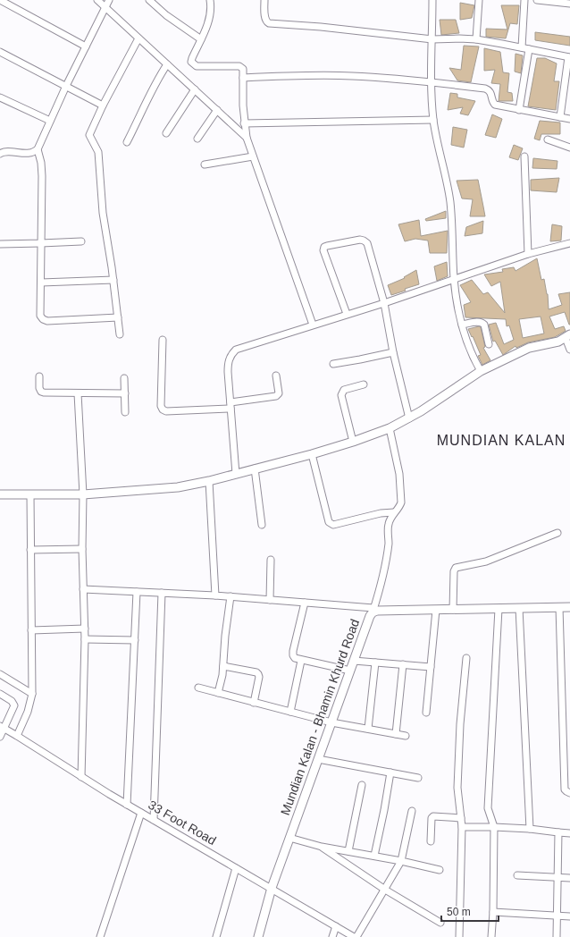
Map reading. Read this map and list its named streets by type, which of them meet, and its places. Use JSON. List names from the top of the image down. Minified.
{"streets":{"street":["Mundian Kalan - Bhamin Khurd Road","33 Foot Road"]},"crossings":[["Mundian Kalan - Bhamin Khurd Road","33 Foot Road"]],"districts":["MUNDIAN KALAN"],"scale_bar":"50 m"}
